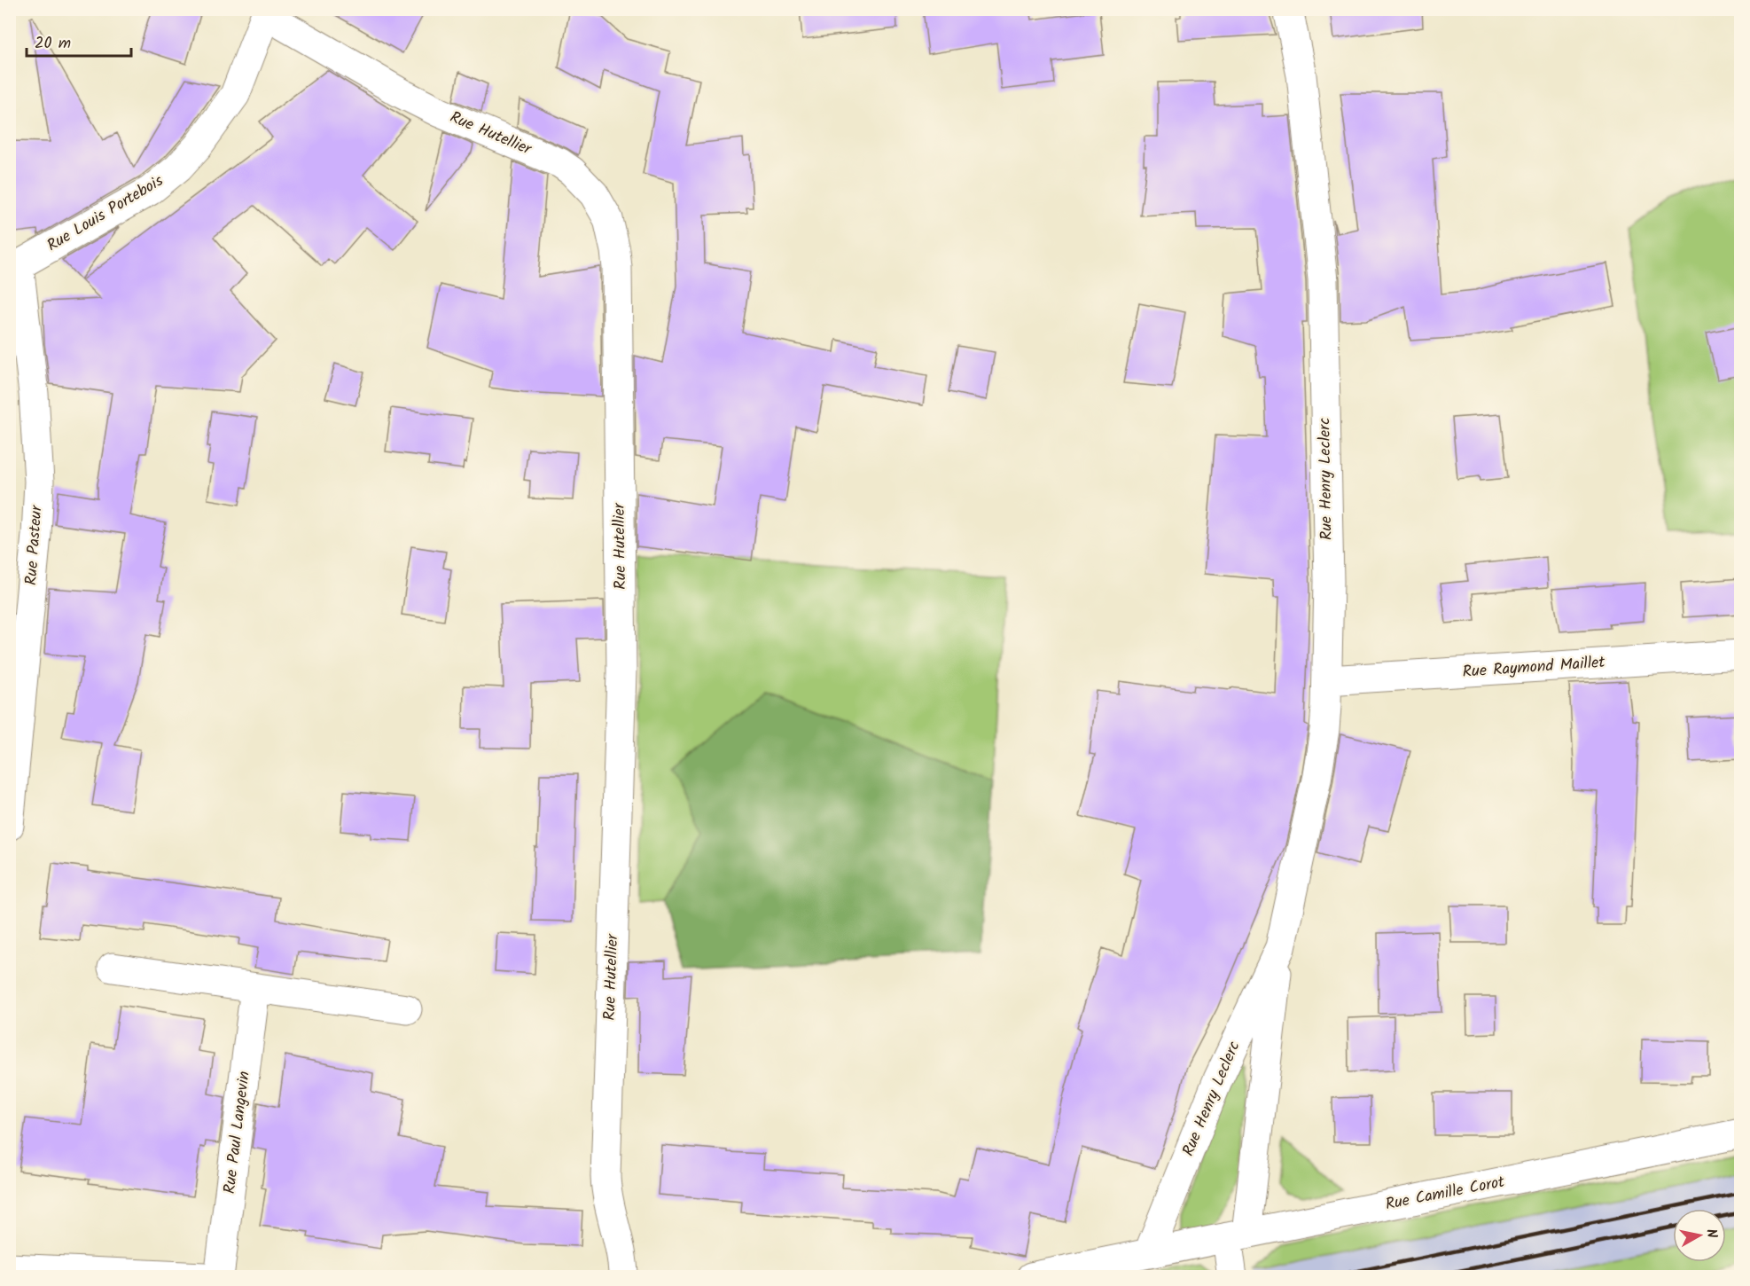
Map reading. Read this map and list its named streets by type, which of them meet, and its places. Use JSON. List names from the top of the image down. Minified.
{"streets":{"street":["Rue Hutellier","Rue Louis Portebois","Rue Henry Leclerc","Rue Pasteur","Rue Raymond Maillet","Rue Paul Langevin","Rue Camille Corot"]},"crossings":[["Rue Hutellier","Rue Louis Portebois"],["Rue Louis Portebois","Rue Pasteur"],["Rue Henry Leclerc","Rue Raymond Maillet"],["Rue Henry Leclerc","Rue Camille Corot"]],"scale_bar":"20 m","north":"right"}
